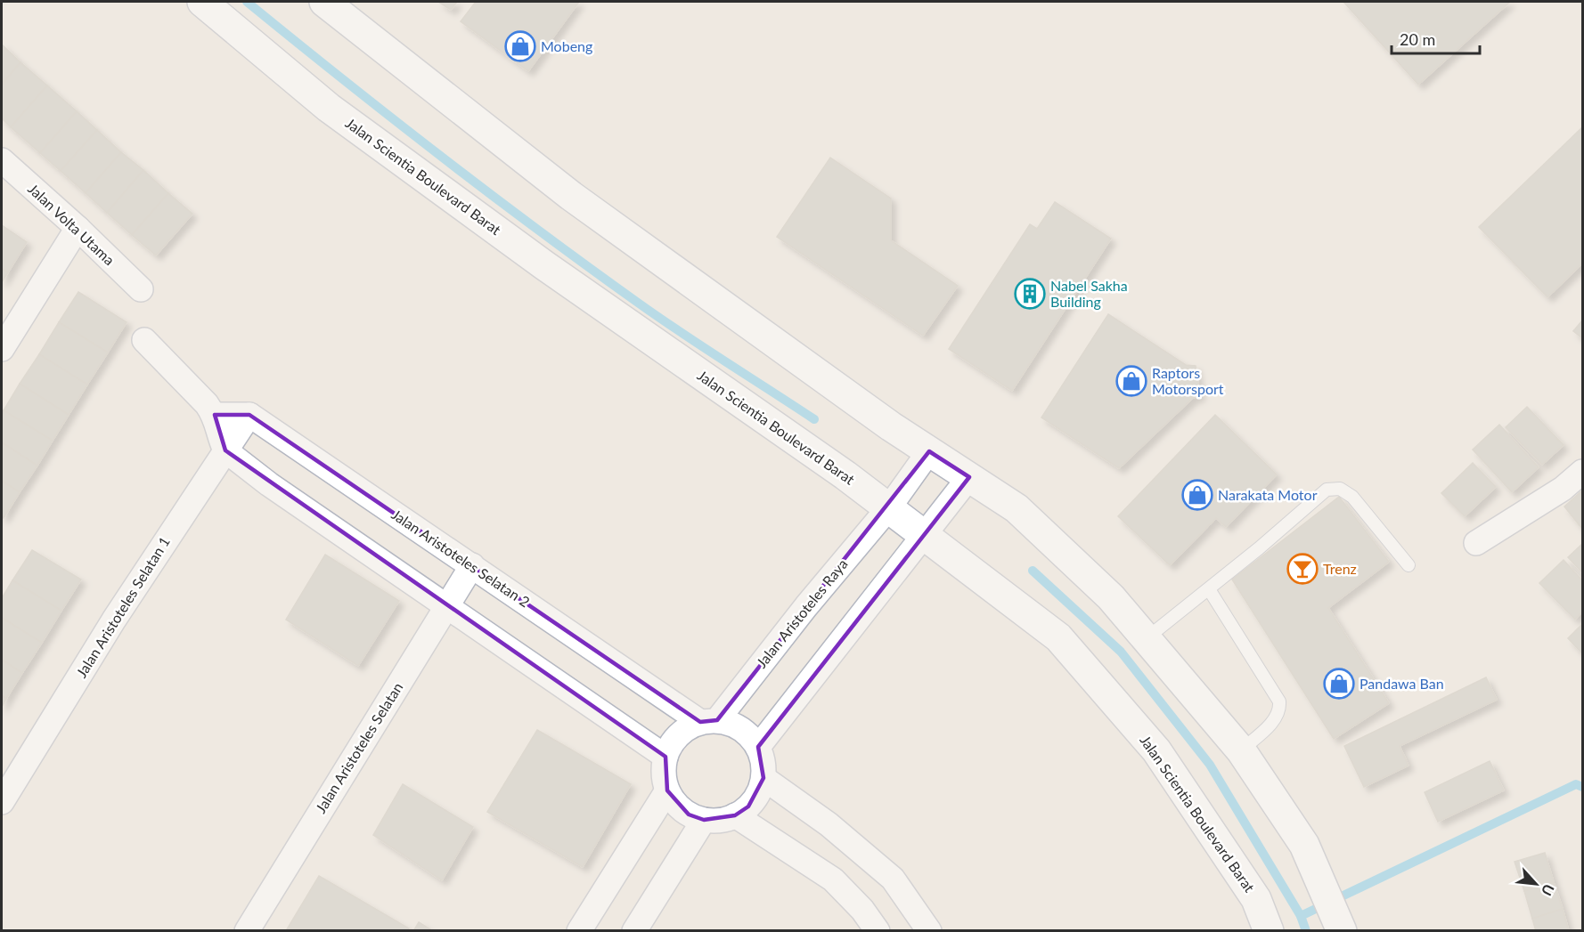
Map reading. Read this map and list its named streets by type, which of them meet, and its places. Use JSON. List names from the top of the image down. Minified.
{"streets":{"street":["Jalan Scientia Boulevard Barat","Jalan Volta Utama","Jalan Aristoteles Selatan 2","Jalan Aristoteles Selatan 1","Jalan Aristoteles Raya","Jalan Aristoteles Selatan"]},"crossings":[["Jalan Scientia Boulevard Barat","Jalan Aristoteles Raya"],["Jalan Aristoteles Selatan 2","Jalan Aristoteles Selatan 1"],["Jalan Aristoteles Selatan 2","Jalan Aristoteles Raya"],["Jalan Aristoteles Selatan 2","Jalan Aristoteles Selatan"]],"places":{"shop":["Mobeng","Raptors Motorsport","Narakata Motor","Pandawa Ban"],"building":["Nabel Sakha Building"],"bar":["Trenz"]},"scale_bar":"20 m","north":"bottom right"}
